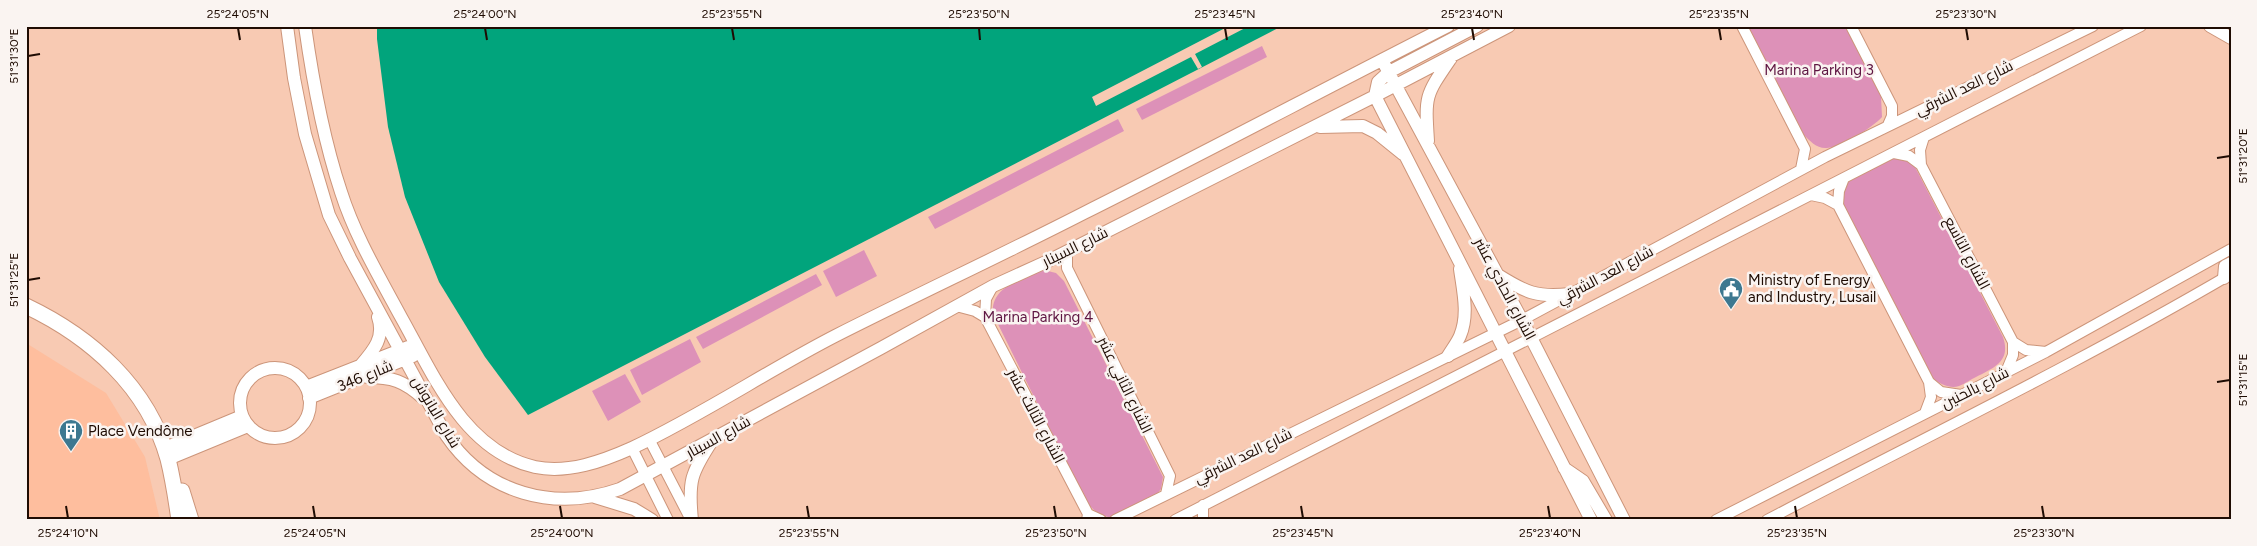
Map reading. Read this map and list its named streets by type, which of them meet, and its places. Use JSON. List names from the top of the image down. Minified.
{"streets":{"street":["شارع العد الشرقي","شارع السينار","الشارع التاسع","الشارع الحادي عشر","شارع 346","الشارع الثاني عشر","شارع بالحنين","شارع البانوش","الشارع الثالث عشر"]},"crossings":[["شارع العد الشرقي","الشارع الحادي عشر"],["شارع السينار","الشارع الحادي عشر"],["شارع السينار","الشارع الثاني عشر"],["شارع السينار","شارع البانوش"],["شارع 346","شارع البانوش"]],"parks":["Marina Parking 3","Marina Parking 4"],"places":{"public building":["Ministry of Energy and Industry, Lusail"],"building":["Place Vendôme"]},"coordinates":["25°24'05\"N","25°24'00\"N","25°23'55\"N","25°23'50\"N","25°23'45\"N","25°23'40\"N","25°23'35\"N","25°23'30\"N","51°31'30\"E","51°31'20\"E","51°31'25\"E","51°31'15\"E","25°24'10\"N"]}
